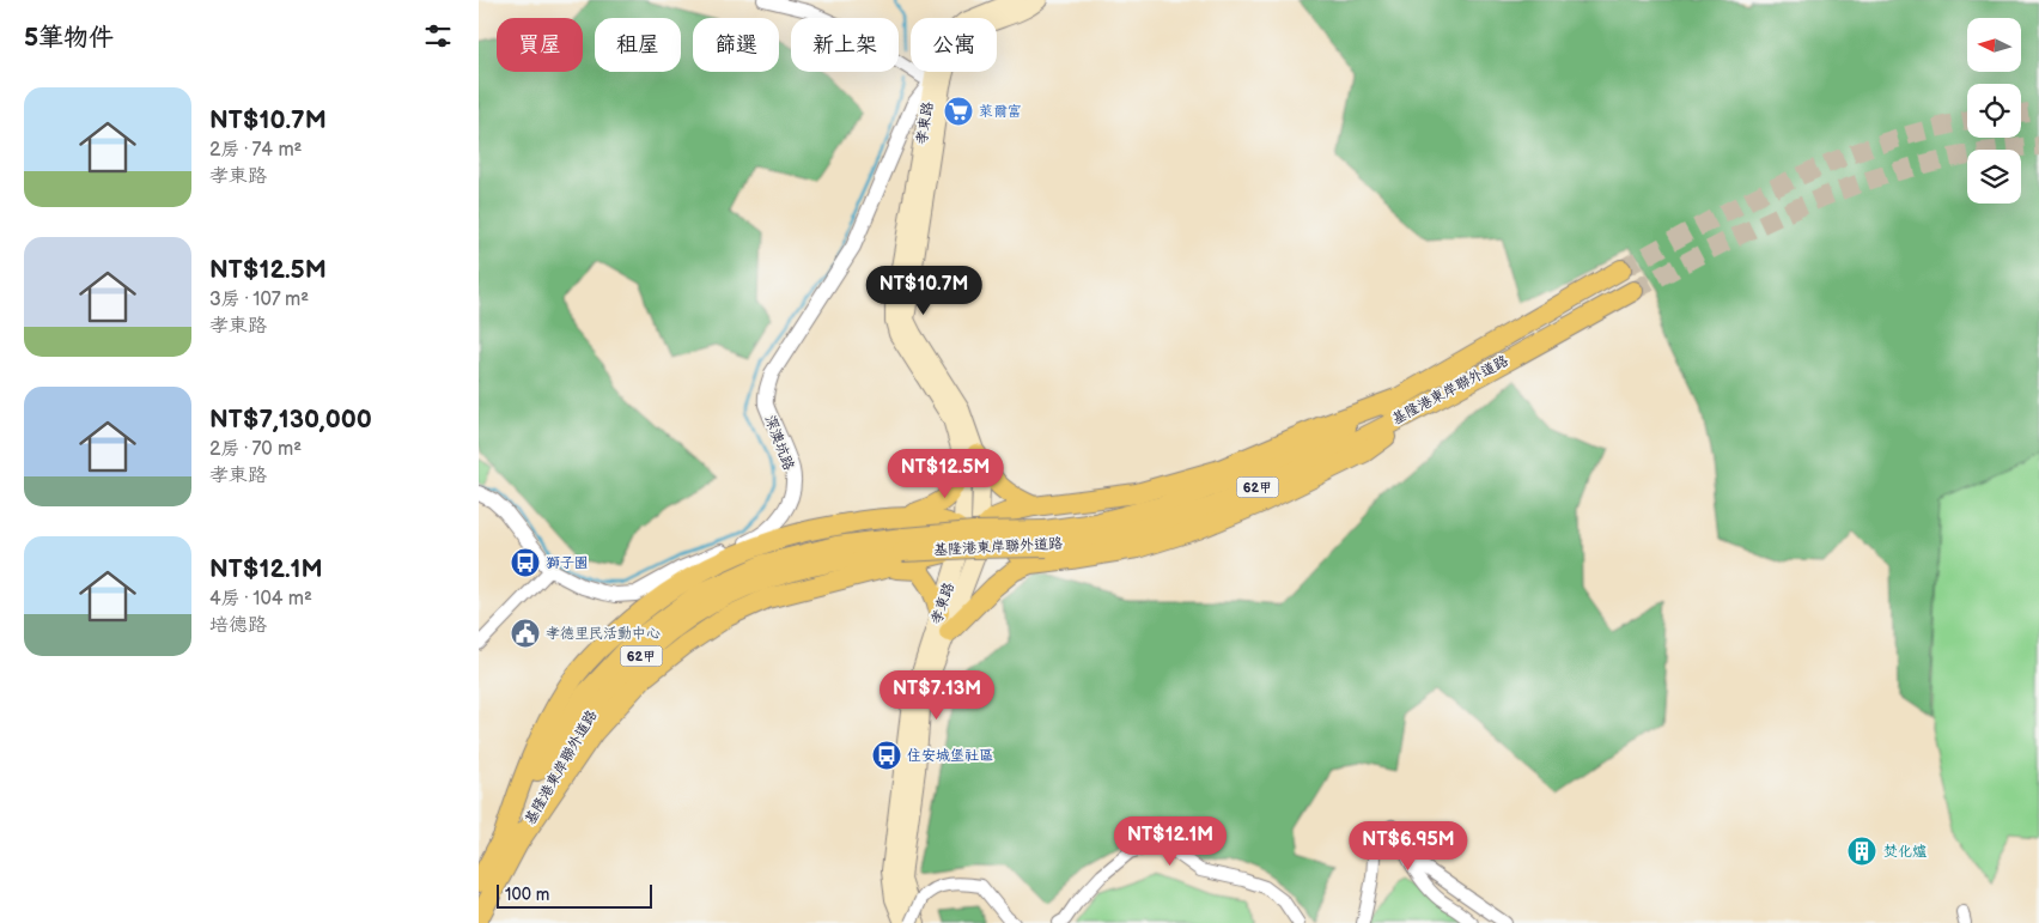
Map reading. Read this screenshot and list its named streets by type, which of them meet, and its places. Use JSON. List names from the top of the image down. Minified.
{"streets":{"highway":["基隆港東岸聯外道路","62甲"],"main road":["孝東路","深澳坑路"]},"crossings":[["孝東路","深澳坑路"]],"places":{"supermarket":["萊爾富"],"bus stop":["獅子園","住安城堡社區"],"public building":["孝德里民活動中心"],"building":["焚化爐"]},"scale_bar":"100 m","north":"left","page":{"heading":"5筆物件","chip":["買屋","租屋","篩選","新上架","公寓"],"list":[{"name":"NT$10.7M","note":"2房 · 74 m² · 孝東路"},{"name":"NT$12.5M","note":"3房 · 107 m² · 孝東路"},{"name":"NT$7,130,000","note":"2房 · 70 m² · 孝東路"},{"name":"NT$12.1M","note":"4房 · 104 m² · 培德路"}],"price":["NT$10.7M","NT$12.5M","NT$7.13M","NT$12.1M","NT$6.95M"],"scale":"100 m"}}
